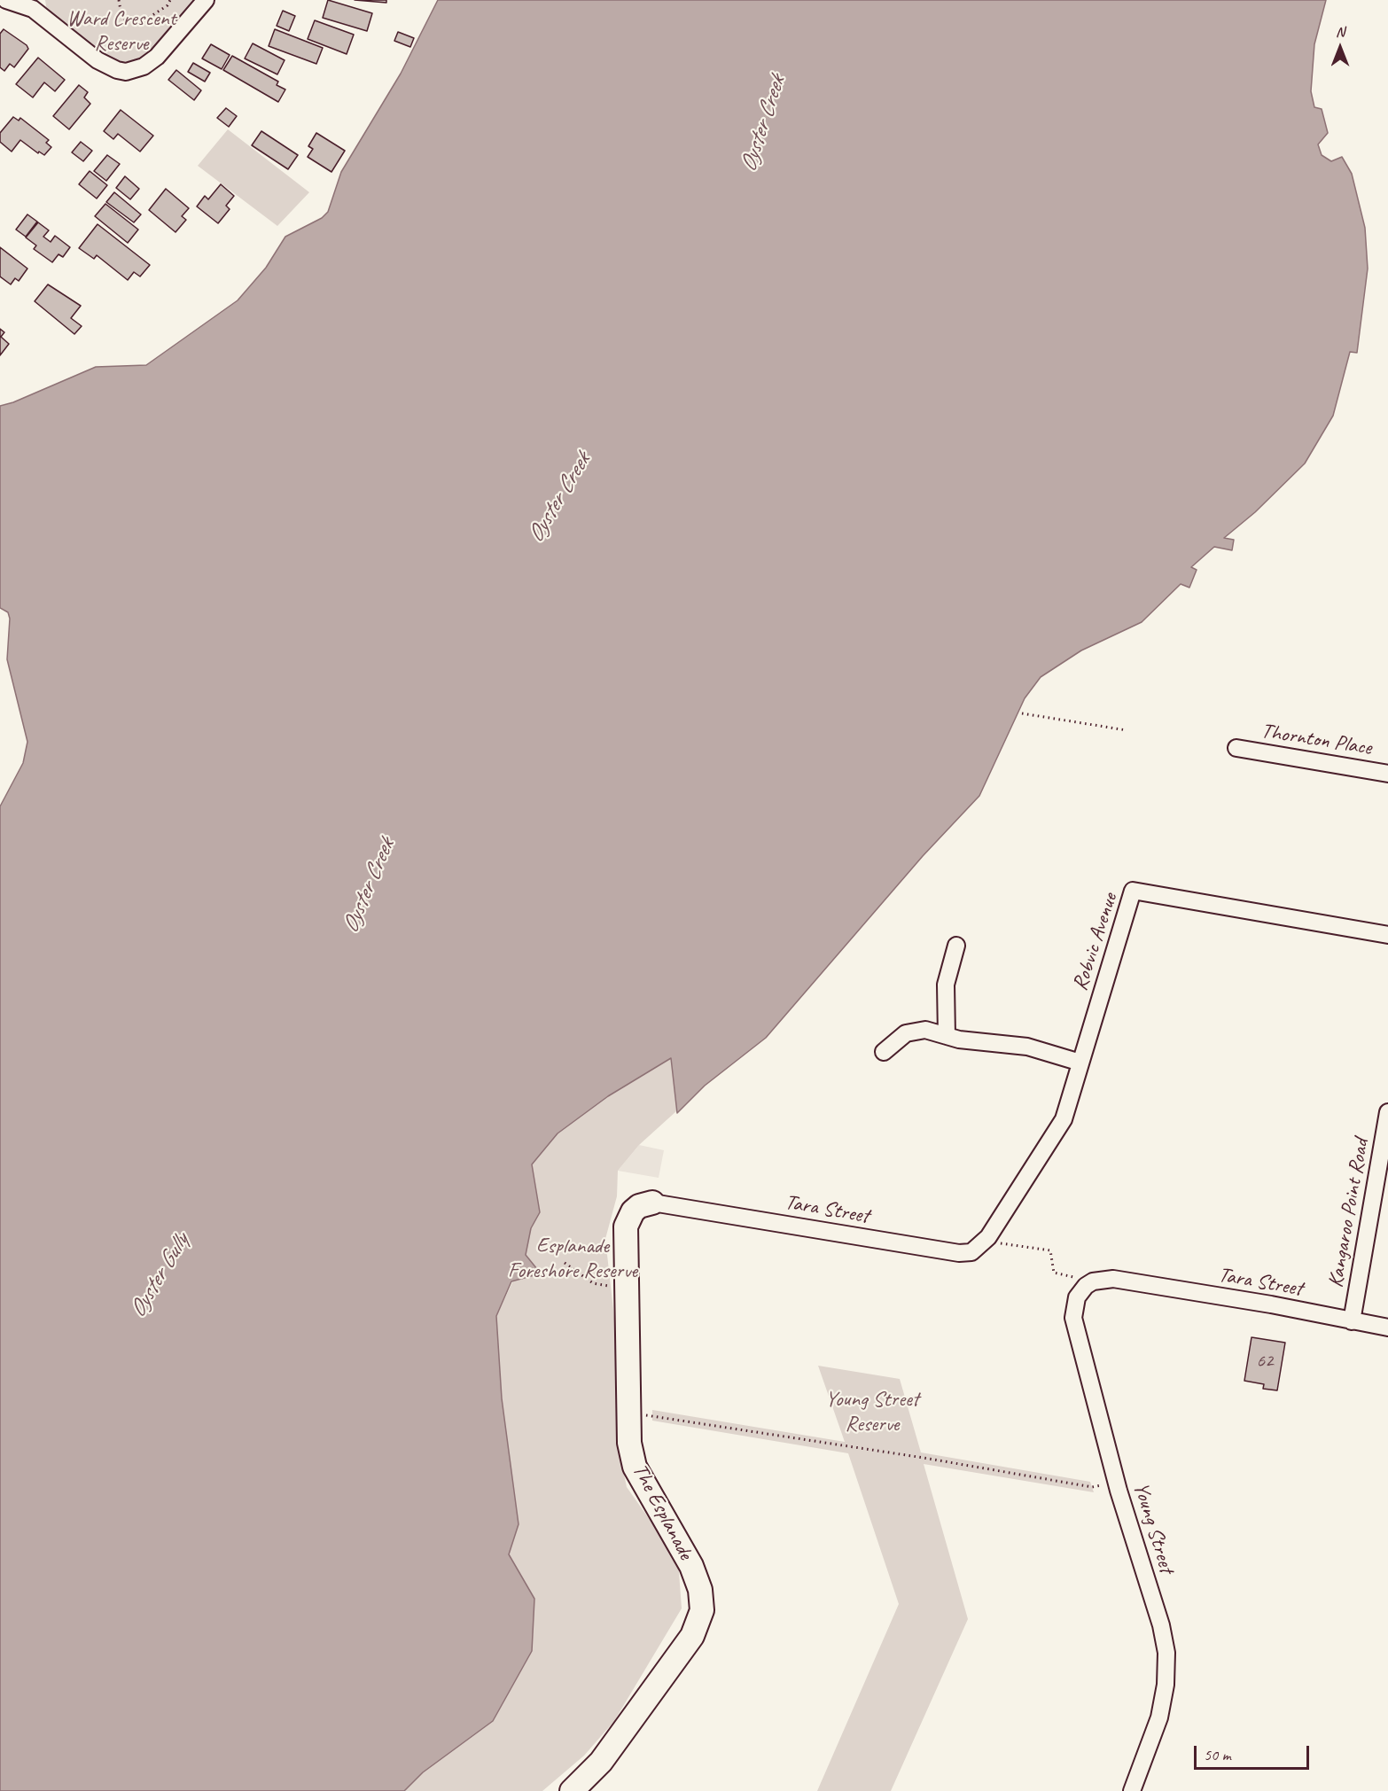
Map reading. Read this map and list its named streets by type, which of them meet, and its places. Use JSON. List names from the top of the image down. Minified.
{"streets":{"street":["Thornton Place","Robvic Avenue","Tara Street","Kangaroo Point Road","The Esplanade","Young Street"]},"crossings":[["Robvic Avenue","Tara Street"],["Tara Street","Kangaroo Point Road"],["Tara Street","The Esplanade"],["Tara Street","Young Street"]],"water":["Oyster Creek","Oyster Gully"],"parks":["Ward Crescent Reserve","Esplanade Foreshore Reserve","Young Street Reserve"],"house_numbers":["62"],"scale_bar":"50 m","north":"top"}
